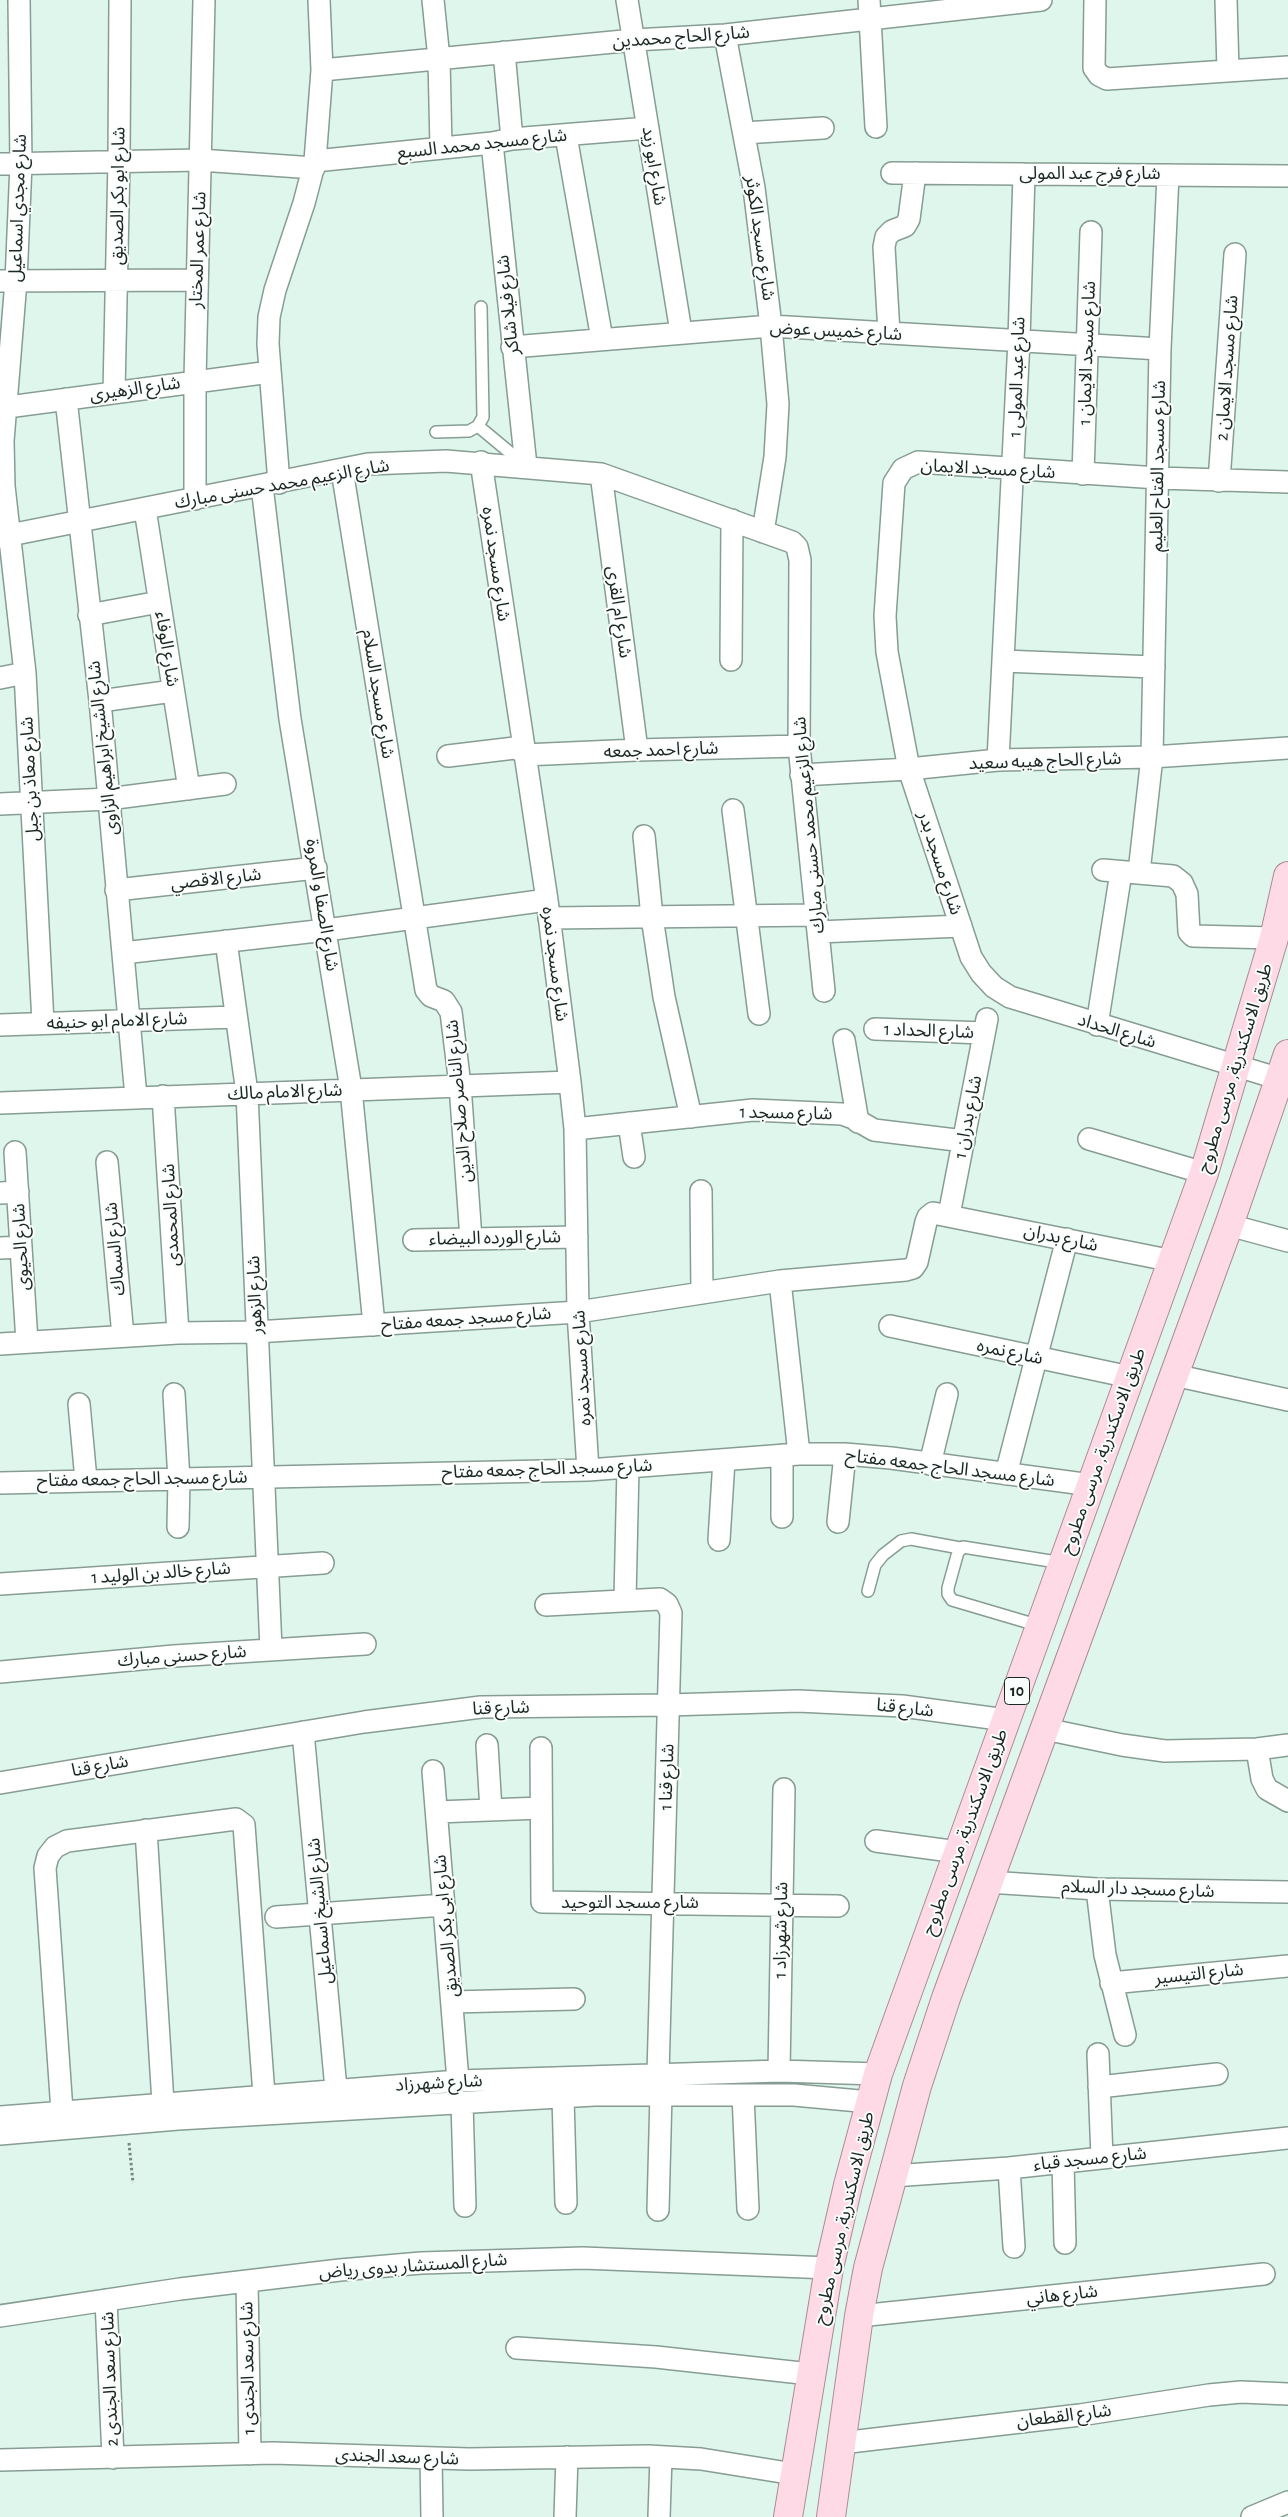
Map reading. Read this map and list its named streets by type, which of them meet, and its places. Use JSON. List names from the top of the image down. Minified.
{"streets":{"main road":["طريق الاسكندرية, مرسى مطروح","10"],"street":["شارع الحاج محمدين","شارع مسجد محمد السبع","شارع ابو زيد","شارع فرج عبد المولى","شارع ابو بكر الصديق","شارع مجدي اسماعيل","شارع مسجد الكوثر","شارع عمر المختار","شارع فيلا شاكر","شارع خميس عوض","شارع مسجد الايمان 1","شارع مسجد الايمان 2","شارع عبد المولى 1","شارع الزهيرى","شارع مسجد الفتاح العليم","شارع مسجد الايمان","شارع الزعيم محمد حسنى مبارك","شارع مسجد نمره","شارع ام القرى","شارع الوفاء","شارع مسجد السلام","شارع الشيخ ابراهيم الزاوى","شارع احمد جمعه","شارع الحاج هيبه سعيد","شارع معاذ بن جبل","شارع مسجد بدر","شارع الاقصي","شارع الصفا و المروة","شارع الامام ابو حنيفه","شارع الحداد 1","شارع الحداد","شارع الامام مالك","شارع الناصر صلاح الدين","شارع مسجد 1","شارع بدران 1","شارع المحمدى","شارع الورده البيضاء","شارع بدران","شارع الحيوى","شارع السماك","شارع الزهور","شارع مسجد جمعه مفتاح","شارع نمره","شارع مسجد الحاج جمعه مفتاح","شارع خالد بن الوليد 1","شارع حسنى مبارك","شارع قنا","شارع قنا 1","شارع مسجد دار السلام","شارع مسجد التوحيد","شارع الشيخ اسماعيل","شارع ابى بكر الصديق","شارع شهرزاد 1","شارع التيسير","شارع شهرزاد","شارع مسجد قباء","شارع المستشار بدوى رياض","شارع هاني","شارع سعد الجندى 1","شارع سعد الجندى 2","شارع القطعان","شارع سعد الجندى"]},"crossings":[["شارع الحاج محمدين","شارع ابو زيد"],["شارع الحاج محمدين","شارع مسجد الكوثر"],["شارع الحاج محمدين","شارع فيلا شاكر"],["شارع الحاج محمدين","شارع الصفا و المروة"],["شارع مسجد محمد السبع","شارع ابو زيد"],["شارع مسجد محمد السبع","شارع ابو بكر الصديق"],["شارع مسجد محمد السبع","شارع مجدي اسماعيل"],["شارع مسجد محمد السبع","شارع عمر المختار"],["شارع مسجد محمد السبع","شارع فيلا شاكر"],["شارع مسجد محمد السبع","شارع الصفا و المروة"],["شارع ابو زيد","شارع خميس عوض"],["شارع فرج عبد المولى","شارع عبد المولى 1"],["شارع فرج عبد المولى","شارع مسجد الفتاح العليم"],["شارع ابو بكر الصديق","شارع الزهيرى"],["شارع مجدي اسماعيل","شارع الزهيرى"],["شارع مجدي اسماعيل","شارع الزعيم محمد حسنى مبارك"],["شارع مجدي اسماعيل","شارع معاذ بن جبل"],["شارع مسجد الكوثر","شارع خميس عوض"],["شارع مسجد الكوثر","شارع الزعيم محمد حسنى مبارك"],["شارع عمر المختار","شارع الزهيرى"],["شارع عمر المختار","شارع الزعيم محمد حسنى مبارك"],["شارع فيلا شاكر","شارع خميس عوض"],["شارع فيلا شاكر","شارع الزعيم محمد حسنى مبارك"],["شارع خميس عوض","شارع مسجد الايمان 1"],["شارع خميس عوض","شارع عبد المولى 1"],["شارع خميس عوض","شارع مسجد الفتاح العليم"],["شارع مسجد الايمان 1","شارع مسجد الايمان"],["شارع مسجد الايمان 2","شارع مسجد الايمان"],["شارع عبد المولى 1","شارع مسجد الايمان"],["شارع عبد المولى 1","شارع الحاج هيبه سعيد"],["شارع الزهيرى","شارع الشيخ ابراهيم الزاوى"],["شارع الزهيرى","شارع الصفا و المروة"],["شارع مسجد الفتاح العليم","شارع مسجد الايمان"],["شارع مسجد الفتاح العليم","شارع الحاج هيبه سعيد"],["شارع مسجد الفتاح العليم","شارع الحداد"],["شارع مسجد الايمان","شارع الحاج هيبه سعيد"],["شارع مسجد الايمان","شارع مسجد بدر"],["شارع الزعيم محمد حسنى مبارك","شارع مسجد نمره"],["شارع الزعيم محمد حسنى مبارك","شارع ام القرى"],["شارع الزعيم محمد حسنى مبارك","شارع الوفاء"],["شارع الزعيم محمد حسنى مبارك","شارع مسجد السلام"],["شارع الزعيم محمد حسنى مبارك","شارع الشيخ ابراهيم الزاوى"],["شارع الزعيم محمد حسنى مبارك","شارع احمد جمعه"],["شارع الزعيم محمد حسنى مبارك","شارع الحاج هيبه سعيد"],["شارع الزعيم محمد حسنى مبارك","شارع معاذ بن جبل"],["شارع الزعيم محمد حسنى مبارك","شارع الصفا و المروة"],["شارع مسجد نمره","شارع احمد جمعه"],["شارع مسجد نمره","شارع الامام مالك"],["شارع مسجد نمره","شارع مسجد 1"],["شارع مسجد نمره","شارع الورده البيضاء"],["شارع مسجد نمره","شارع مسجد جمعه مفتاح"],["شارع مسجد نمره","شارع مسجد الحاج جمعه مفتاح"],["شارع ام القرى","شارع احمد جمعه"],["شارع مسجد السلام","شارع الناصر صلاح الدين"],["شارع الشيخ ابراهيم الزاوى","شارع الاقصي"],["شارع الشيخ ابراهيم الزاوى","شارع الامام ابو حنيفه"],["شارع الشيخ ابراهيم الزاوى","شارع الامام مالك"],["شارع الحاج هيبه سعيد","شارع مسجد بدر"],["شارع معاذ بن جبل","شارع الامام ابو حنيفه"],["شارع مسجد بدر","شارع الحداد"],["شارع الاقصي","شارع الصفا و المروة"],["شارع الصفا و المروة","شارع الامام مالك"],["شارع الصفا و المروة","شارع مسجد جمعه مفتاح"],["شارع الامام ابو حنيفه","شارع الزهور"],["شارع الحداد 1","شارع بدران 1"],["شارع الحداد","طريق الاسكندرية, مرسى مطروح"],["طريق الاسكندرية, مرسى مطروح","شارع بدران"],["طريق الاسكندرية, مرسى مطروح","شارع نمره"],["طريق الاسكندرية, مرسى مطروح","شارع مسجد الحاج جمعه مفتاح"],["طريق الاسكندرية, مرسى مطروح","شارع قنا"],["طريق الاسكندرية, مرسى مطروح","شارع مسجد دار السلام"],["طريق الاسكندرية, مرسى مطروح","شارع شهرزاد"],["طريق الاسكندرية, مرسى مطروح","شارع مسجد قباء"],["طريق الاسكندرية, مرسى مطروح","شارع المستشار بدوى رياض"],["طريق الاسكندرية, مرسى مطروح","شارع هاني"],["طريق الاسكندرية, مرسى مطروح","شارع القطعان"],["طريق الاسكندرية, مرسى مطروح","شارع سعد الجندى"],["شارع الامام مالك","شارع الناصر صلاح الدين"],["شارع الامام مالك","شارع المحمدى"],["شارع الامام مالك","شارع الزهور"],["شارع الناصر صلاح الدين","شارع الورده البيضاء"],["شارع مسجد 1","شارع بدران 1"],["شارع بدران 1","شارع بدران"],["شارع بدران 1","شارع مسجد جمعه مفتاح"],["شارع المحمدى","شارع مسجد جمعه مفتاح"],["شارع بدران","شارع مسجد جمعه مفتاح"],["شارع الحيوى","شارع مسجد جمعه مفتاح"],["شارع السماك","شارع مسجد جمعه مفتاح"],["شارع الزهور","شارع مسجد جمعه مفتاح"],["شارع الزهور","شارع مسجد الحاج جمعه مفتاح"],["شارع الزهور","شارع خالد بن الوليد 1"],["شارع الزهور","شارع حسنى مبارك"],["شارع قنا","شارع قنا 1"],["شارع قنا","شارع الشيخ اسماعيل"],["شارع قنا 1","شارع مسجد التوحيد"],["شارع قنا 1","شارع شهرزاد"],["شارع مسجد التوحيد","شارع شهرزاد 1"],["شارع الشيخ اسماعيل","شارع شهرزاد"],["شارع ابى بكر الصديق","شارع شهرزاد"],["شارع شهرزاد 1","شارع شهرزاد"],["شارع المستشار بدوى رياض","شارع سعد الجندى 1"],["شارع المستشار بدوى رياض","شارع سعد الجندى 2"],["شارع سعد الجندى 1","شارع سعد الجندى"],["شارع سعد الجندى 2","شارع سعد الجندى"]]}
